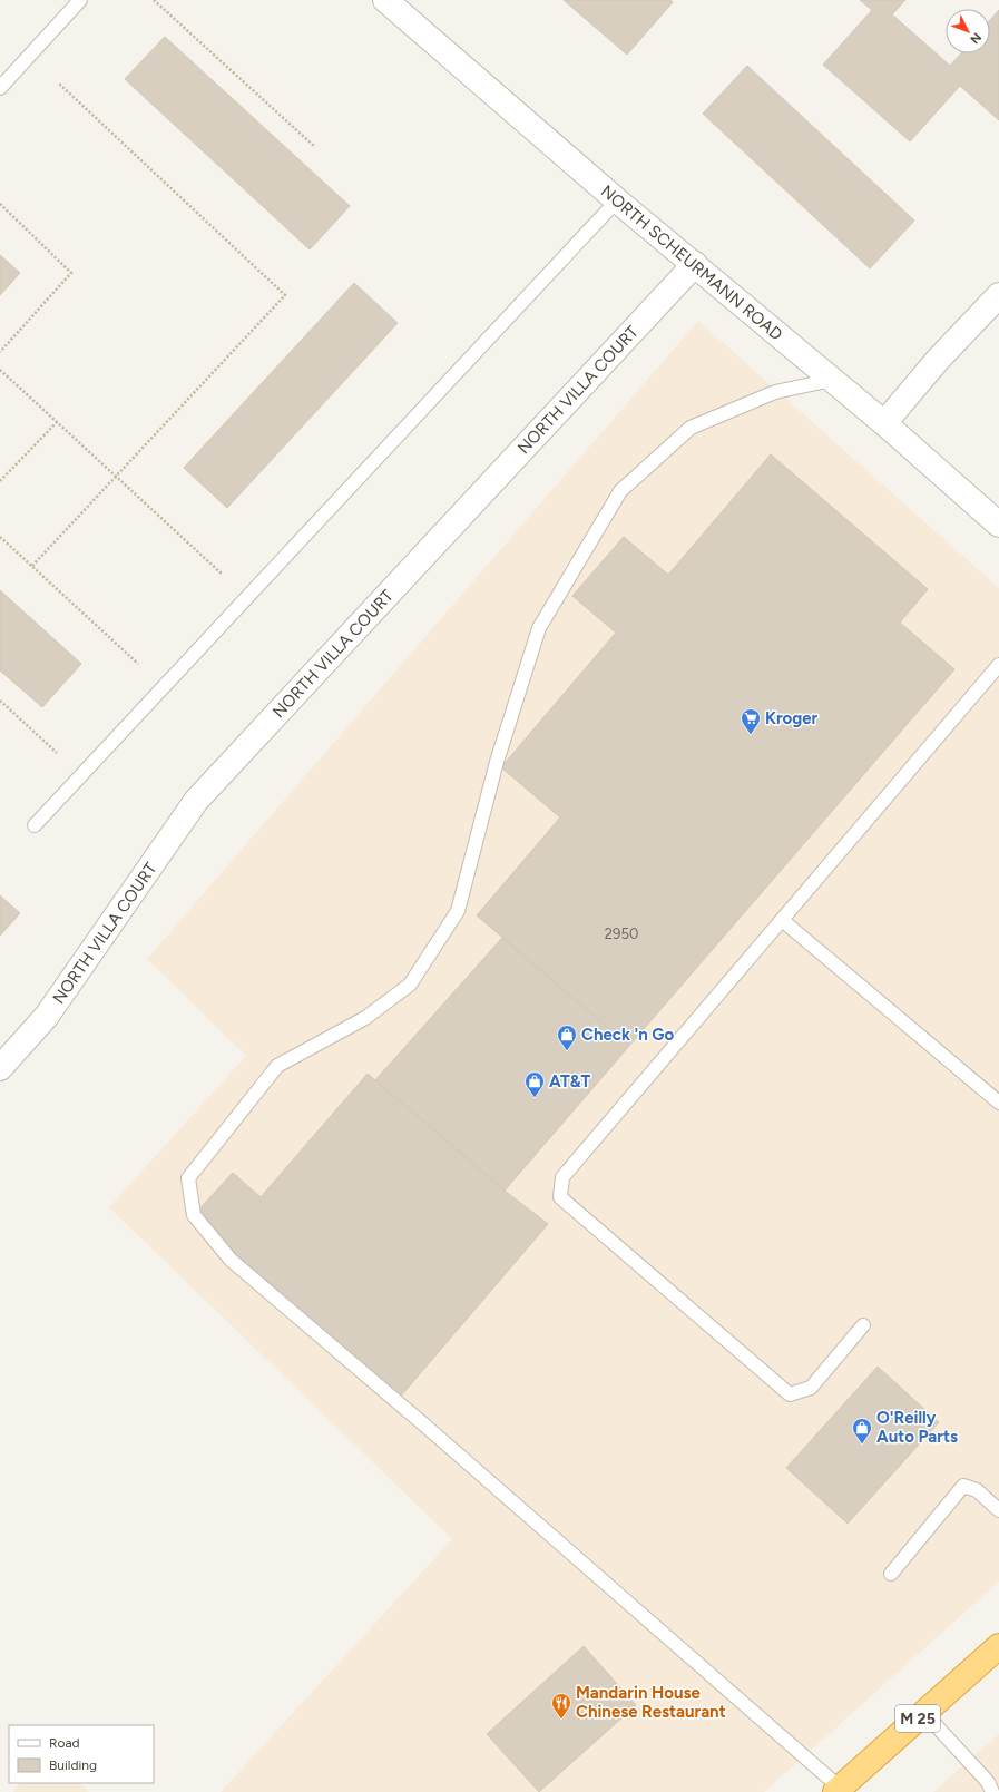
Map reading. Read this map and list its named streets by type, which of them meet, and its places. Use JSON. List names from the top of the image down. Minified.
{"streets":{"highway":["M 25"],"street":["NORTH SCHEURMANN ROAD","NORTH VILLA COURT"]},"crossings":[["NORTH SCHEURMANN ROAD","NORTH VILLA COURT"]],"places":{"supermarket":["Kroger"],"shop":["Check 'n Go","AT&T","O'Reilly Auto Parts"],"restaurant":["Mandarin House Chinese Restaurant"]},"house_numbers":["2950"],"legend":["Road","Building"],"north":"bottom right"}
